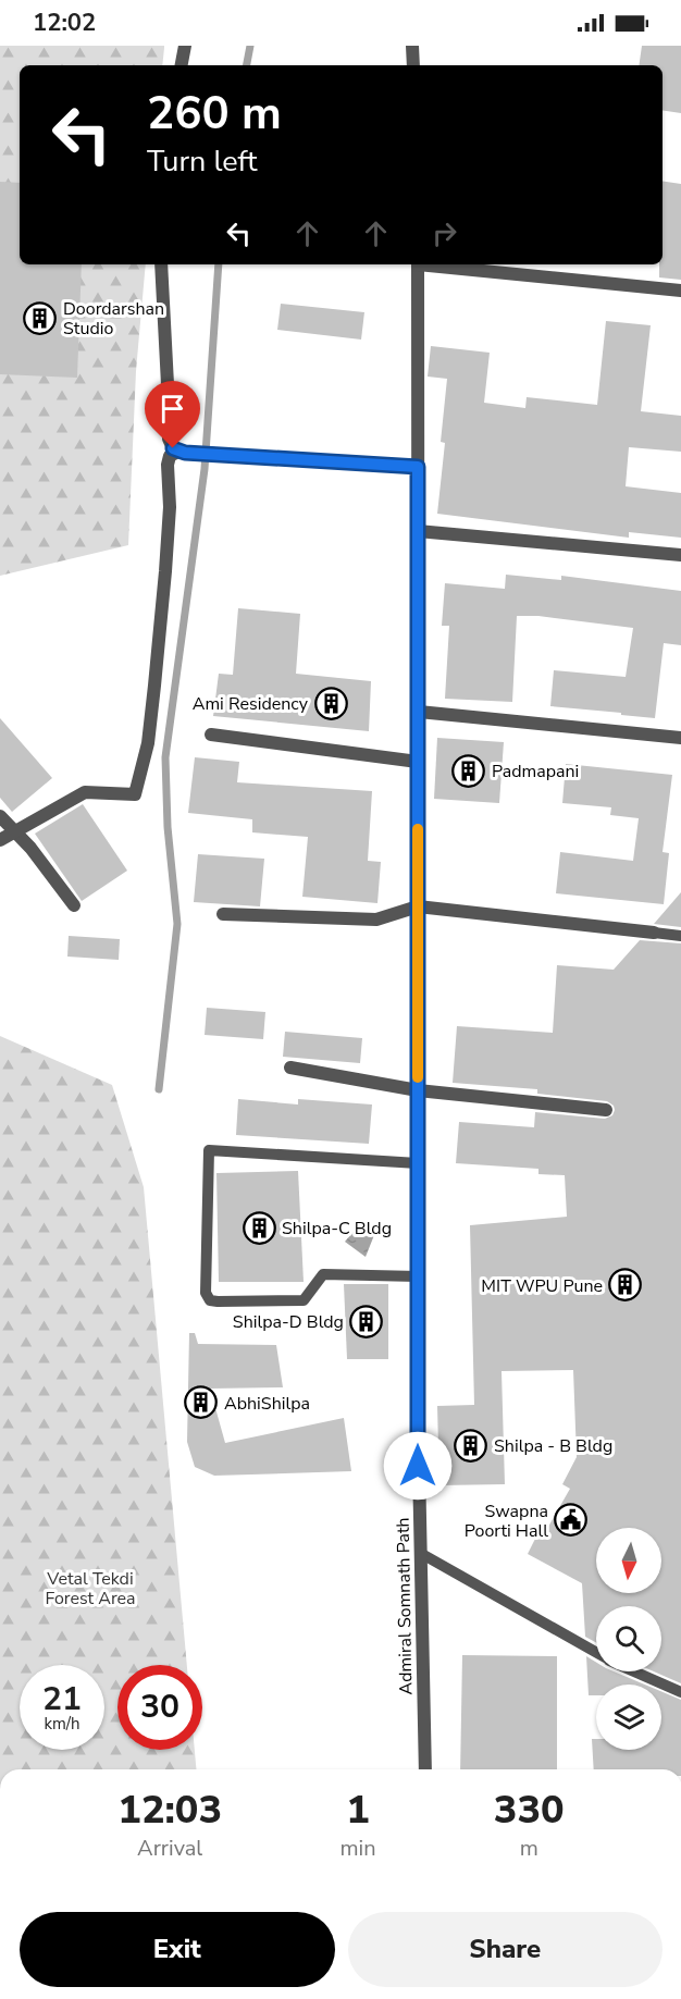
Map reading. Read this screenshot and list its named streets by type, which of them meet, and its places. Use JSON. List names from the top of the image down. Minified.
{"streets":{"street":["Admiral Somnath Path"]},"parks":["Vetal Tekdi Forest Area"],"places":{"building":["Doordarshan Studio","Ami Residency","Padmapani","Shilpa-C Bldg","MIT WPU Pune","Shilpa-D Bldg","AbhiShilpa","Shilpa - B Bldg"],"public building":["Swapna Poorti Hall"]},"north":"bottom","page":{"status":"12:02","turn":["260 m","Turn left"],"speed":"21 km/h","limit":"30","eta":["12:03","Arrival","1","min","330","m"],"buttons":["Exit","Share"]}}
